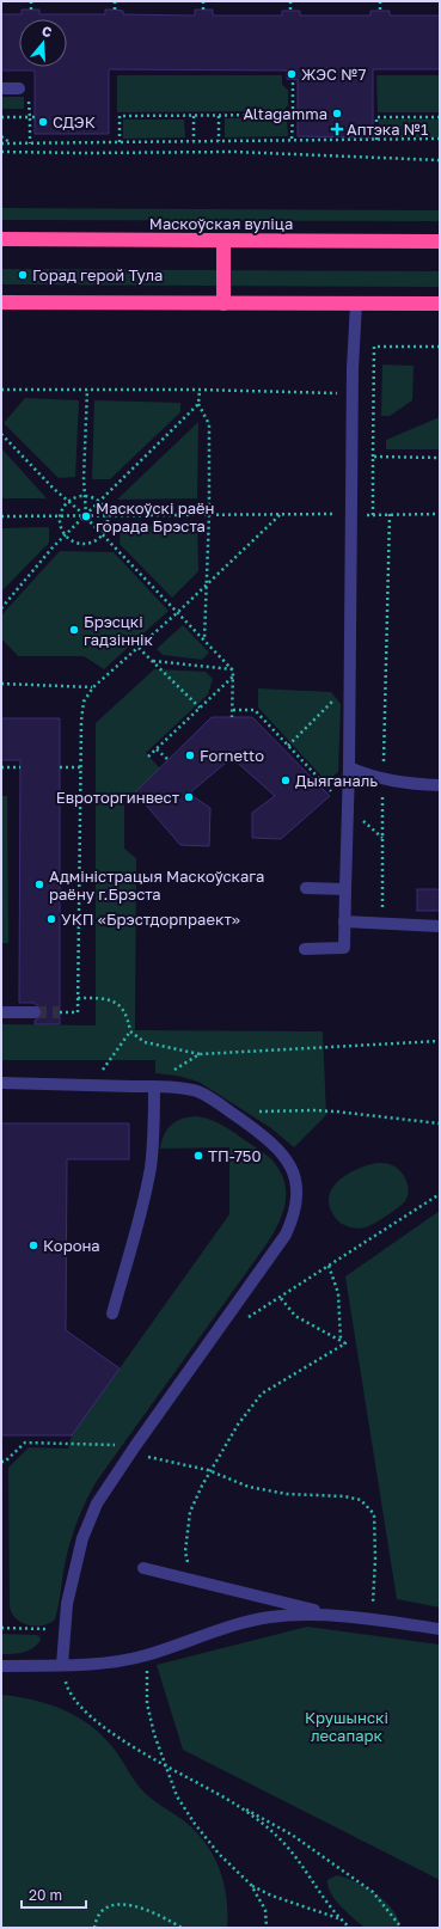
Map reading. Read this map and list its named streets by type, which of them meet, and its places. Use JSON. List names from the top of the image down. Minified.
{"streets":{"highway":["Маскоўская вуліца"]},"parks":["Крушынскі лесапарк"],"places":{"other":["ЖЭС №7","Altagamma","СДЭК","Горад герой Тула","Маскоўскі раён горада Брэста","Брэсцкі гадзіннік","Fornetto","Дыяганаль","Евроторгинвест","Адміністрацыя Маскоўскага раёну г.Брэста","УКП «Брэстдорпраект»","ТП-750","Корона"],"health":["Аптэка №1"]},"scale_bar":"20 m","north":"top"}
